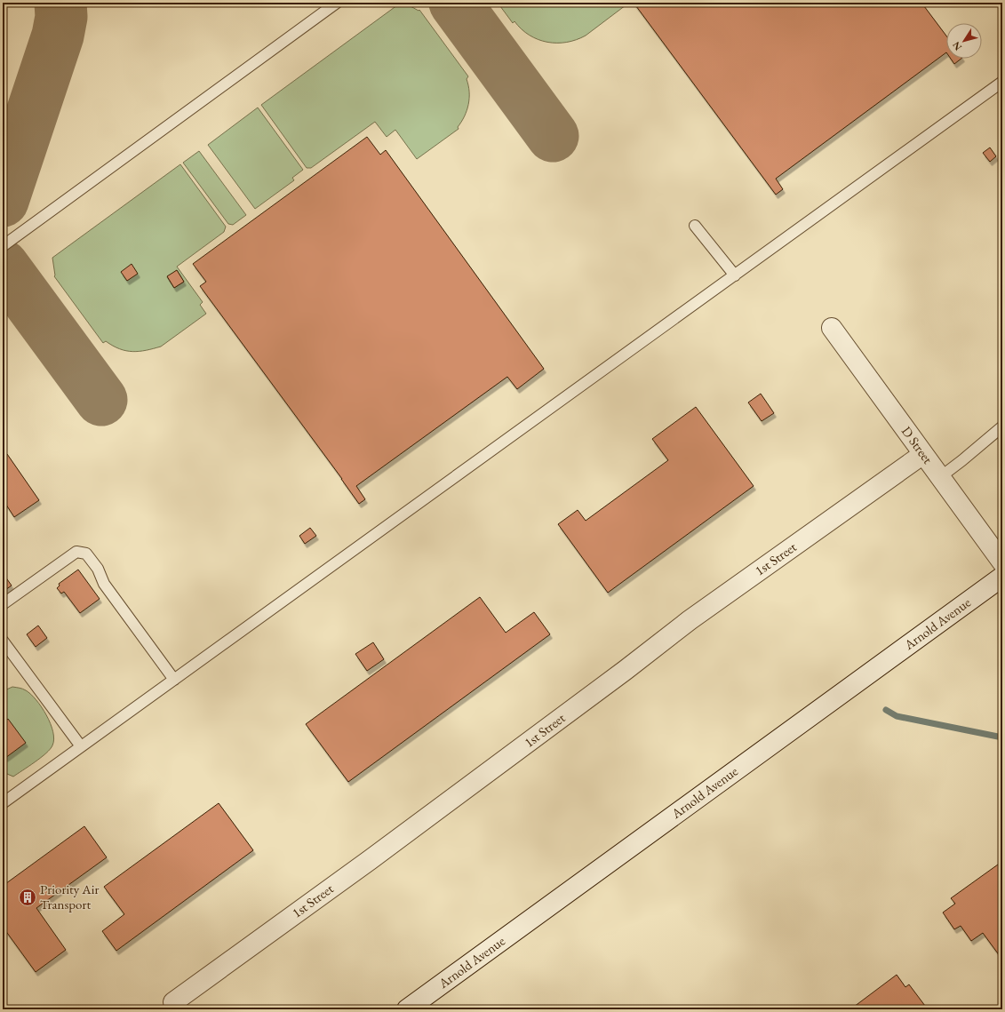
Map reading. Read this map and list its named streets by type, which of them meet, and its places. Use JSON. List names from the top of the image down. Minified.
{"streets":{"street":["D Street","1st Street","Arnold Avenue"]},"crossings":[["D Street","1st Street"]],"places":{"building":["Priority Air Transport"]},"north":"bottom left"}
